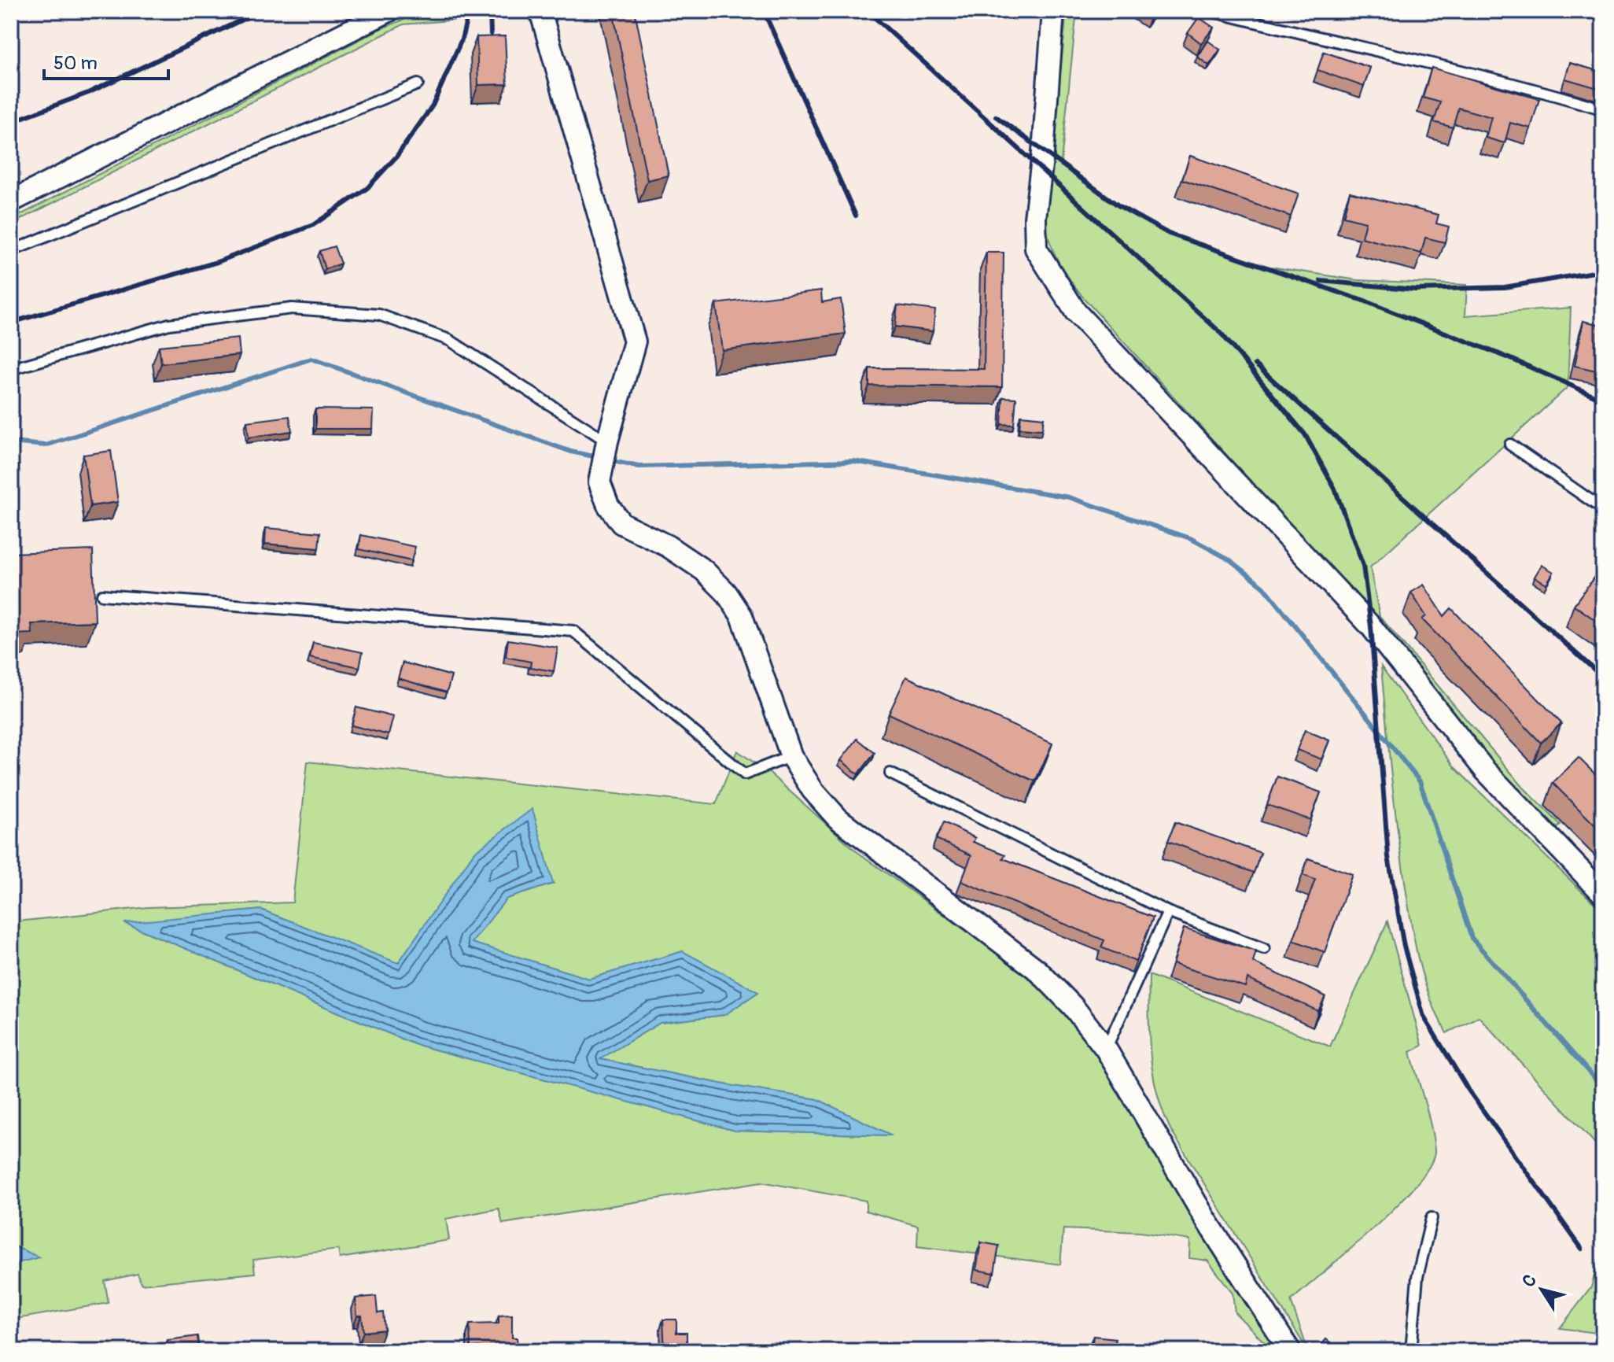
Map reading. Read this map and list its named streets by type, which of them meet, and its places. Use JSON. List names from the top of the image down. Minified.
{"scale_bar":"50 m","north":"top left"}
